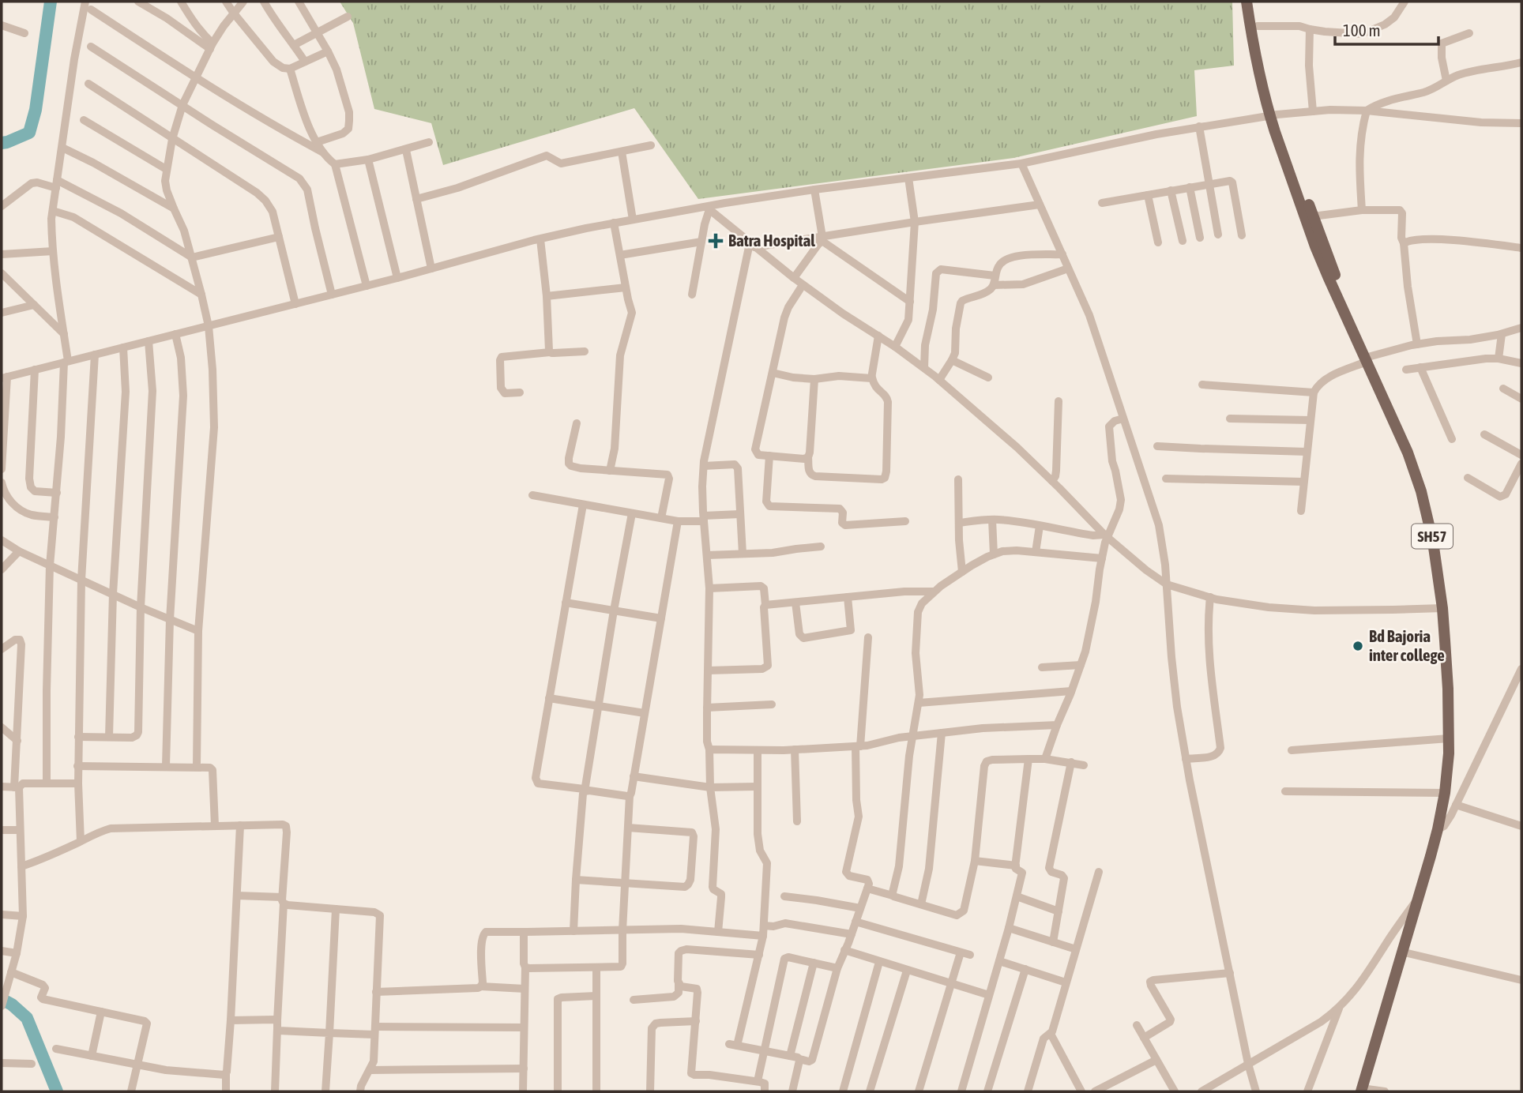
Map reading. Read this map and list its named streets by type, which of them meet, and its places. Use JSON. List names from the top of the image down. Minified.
{"streets":{"main road":["SH57"]},"places":{"health":["Batra Hospital"],"other":["Bd Bajoria inter college"]},"scale_bar":"100 m"}
